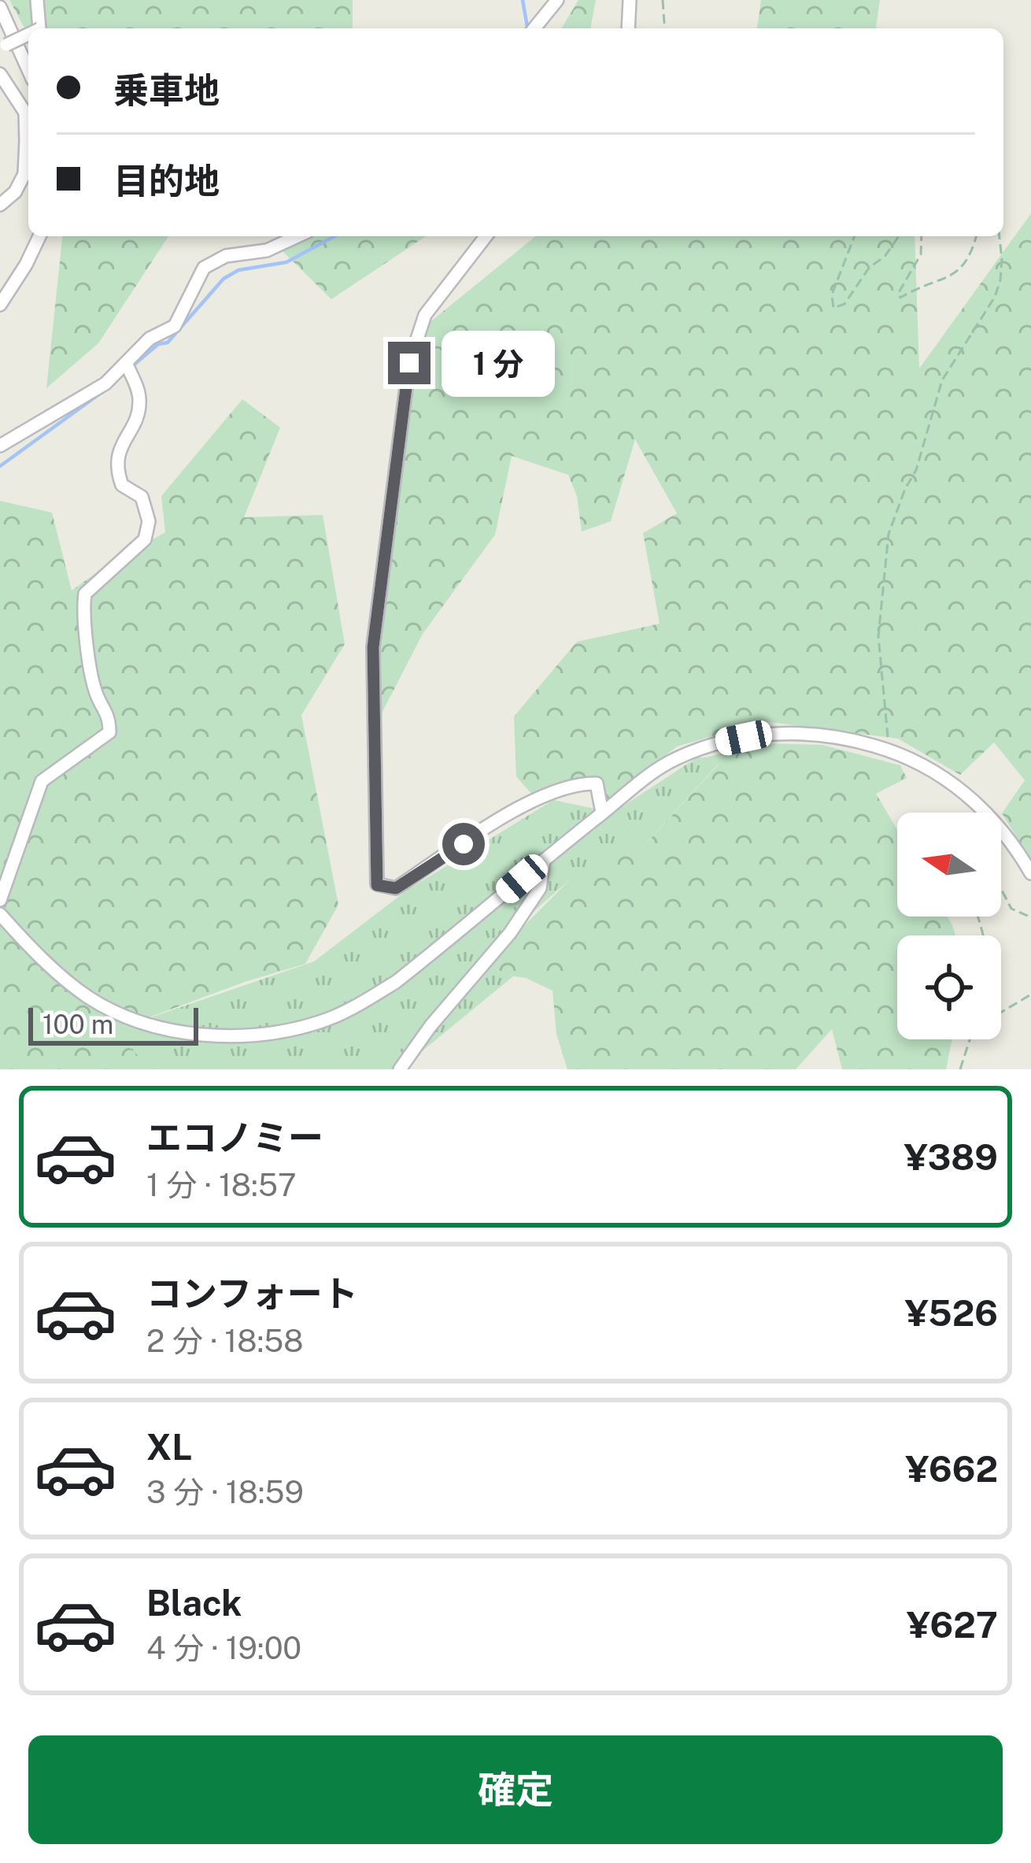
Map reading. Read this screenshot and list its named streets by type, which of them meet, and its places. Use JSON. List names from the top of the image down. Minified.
{"scale_bar":"100 m","north":"left","page":{"banner":["乗車地","目的地"],"bubble":"1 分","scale":"100 m","list":[{"name":"エコノミー","note":"1 分 · 18:57","value":"¥389"},{"name":"コンフォート","note":"2 分 · 18:58","value":"¥526"},{"name":"XL","note":"3 分 · 18:59","value":"¥662"},{"name":"Black","note":"4 分 · 19:00","value":"¥627"}],"buttons":"確定"}}
